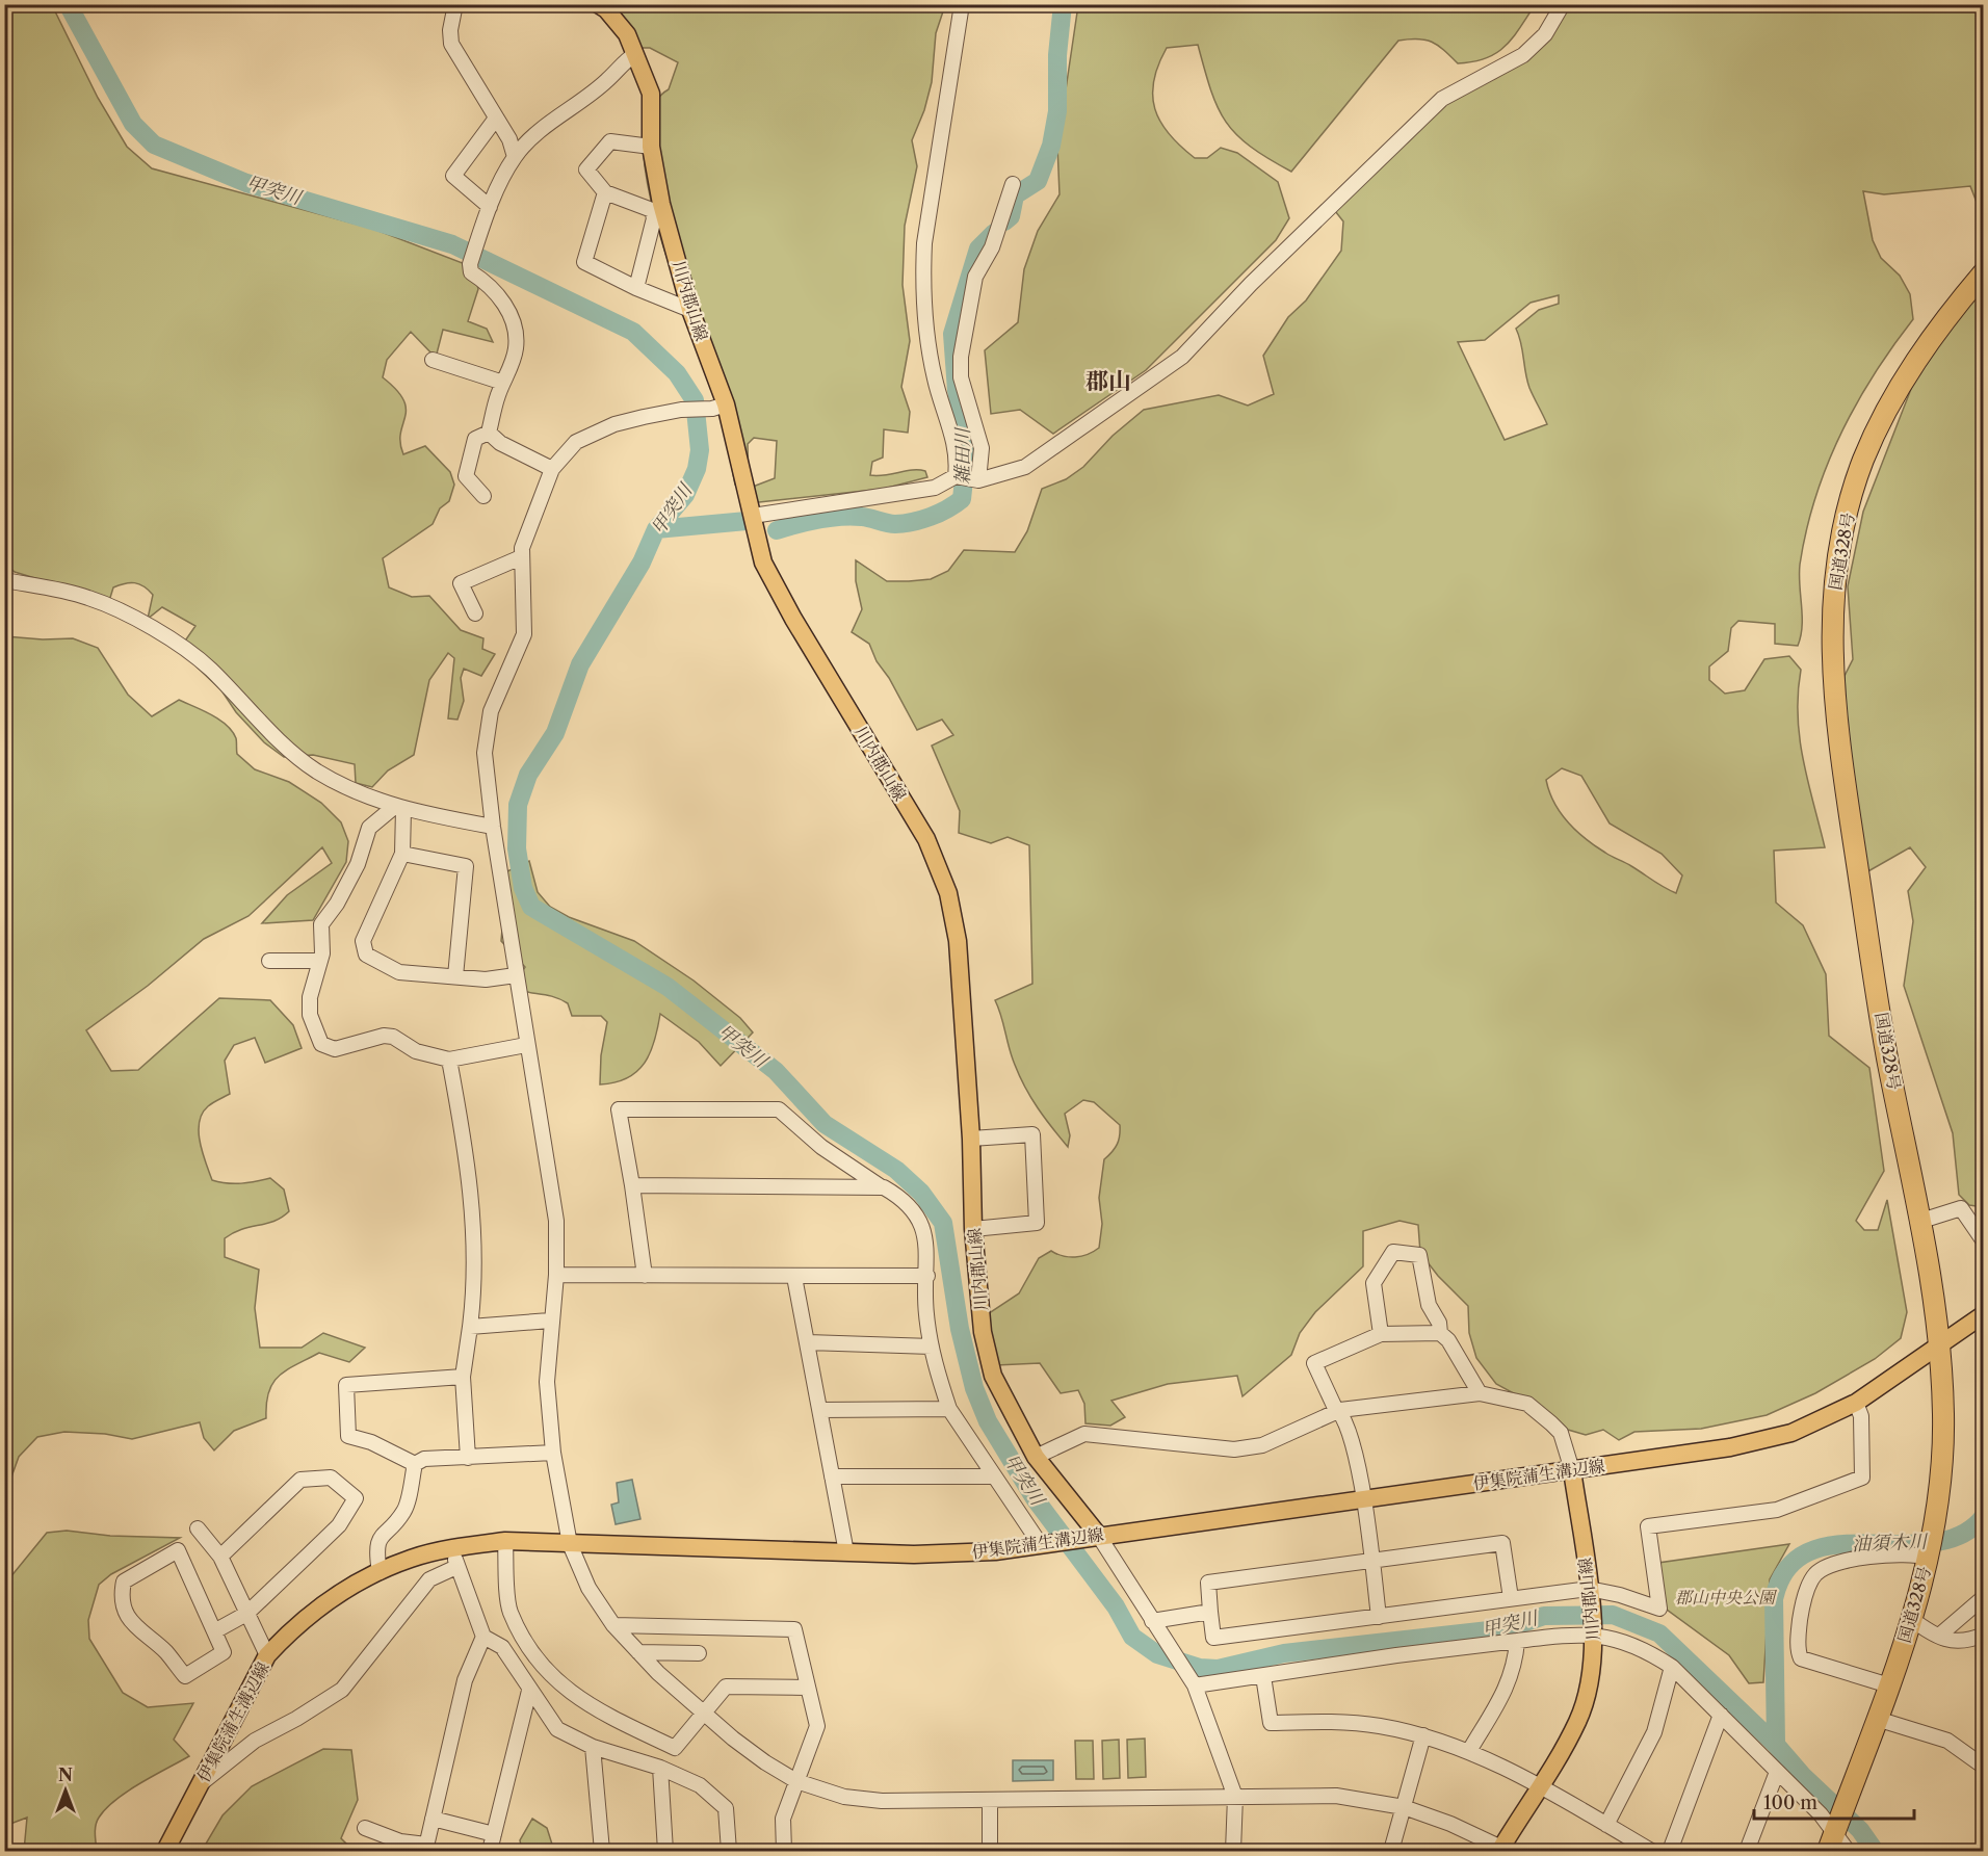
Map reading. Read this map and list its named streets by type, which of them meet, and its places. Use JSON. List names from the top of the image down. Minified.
{"streets":{"highway":["国道328号"],"main road":["川内郡山線","伊集院蒲生溝辺線"]},"crossings":[["川内郡山線","伊集院蒲生溝辺線"],["国道328号","伊集院蒲生溝辺線"]],"districts":["郡山"],"water":["甲突川","雑田川","油須木川"],"parks":["郡山中央公園"],"scale_bar":"100 m","north":"top"}
